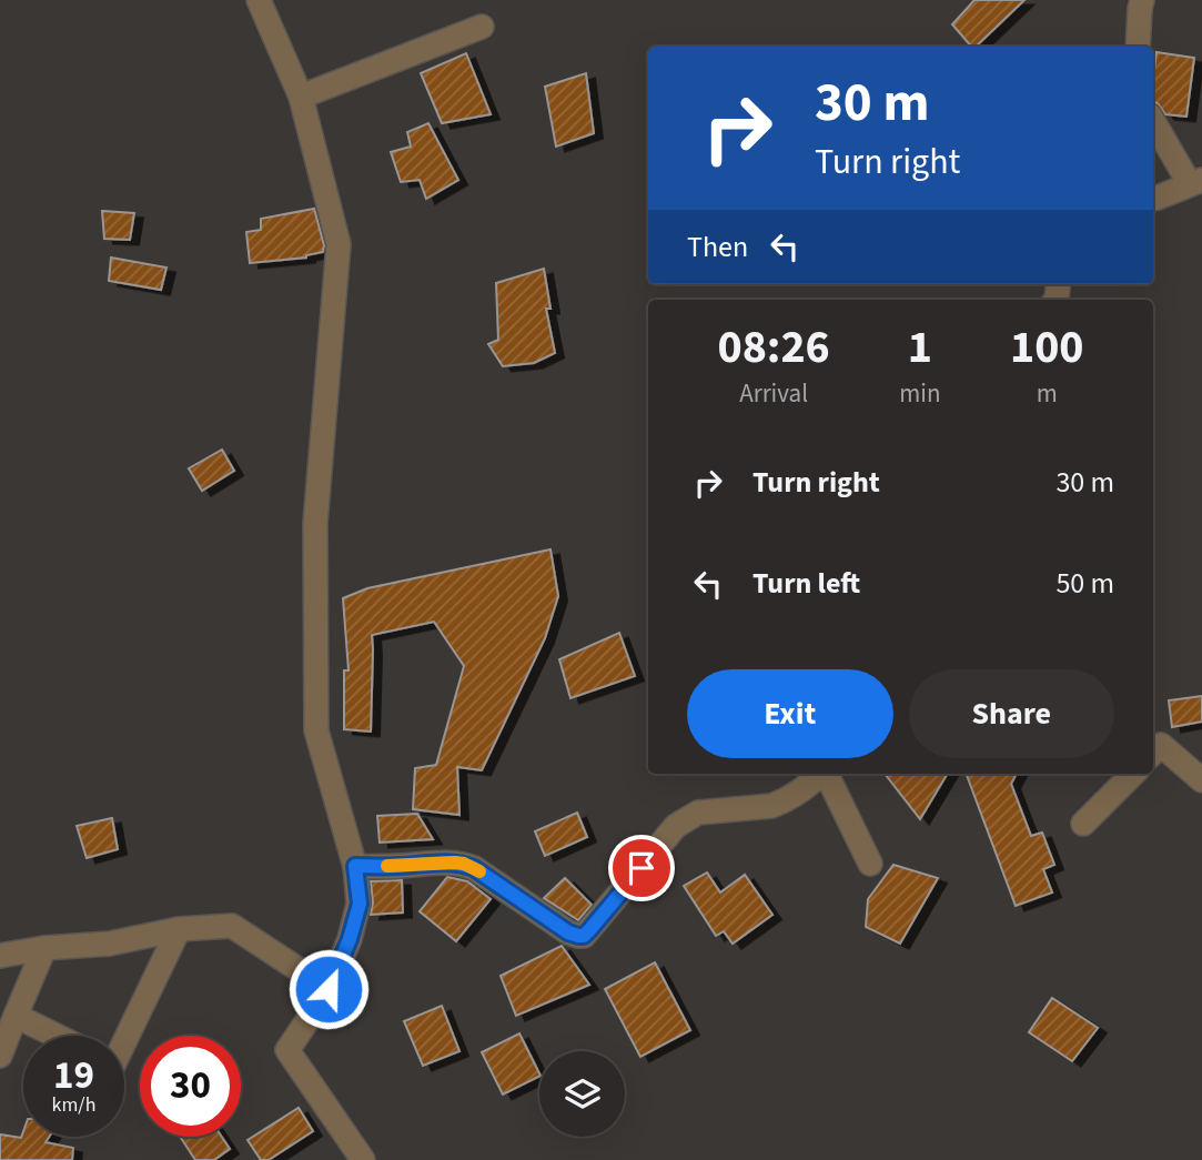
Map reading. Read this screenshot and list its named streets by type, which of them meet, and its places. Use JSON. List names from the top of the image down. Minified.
{"page":{"turn":["30 m","Turn right"],"then":"Then","eta":["08:26","Arrival","1","min","100","m"],"list":[{"name":"Turn right","value":"30 m"},{"name":"Turn left","value":"50 m"}],"buttons":["Exit","Share"],"speed":"19 km/h","limit":"30"}}
